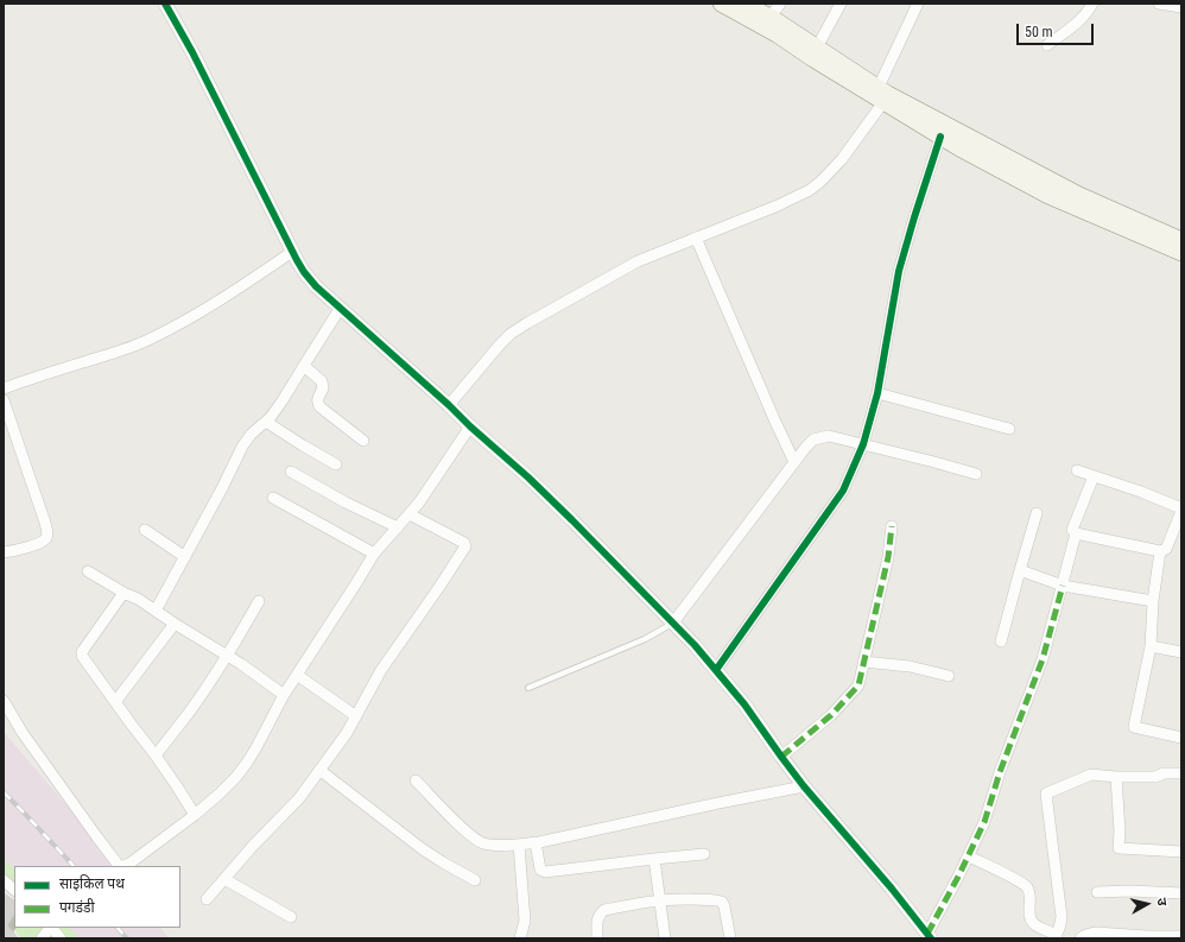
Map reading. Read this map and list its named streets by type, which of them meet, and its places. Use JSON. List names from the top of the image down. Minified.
{"legend":["साइकिल पथ","पगडंडी"],"scale_bar":"50 m","north":"right"}
